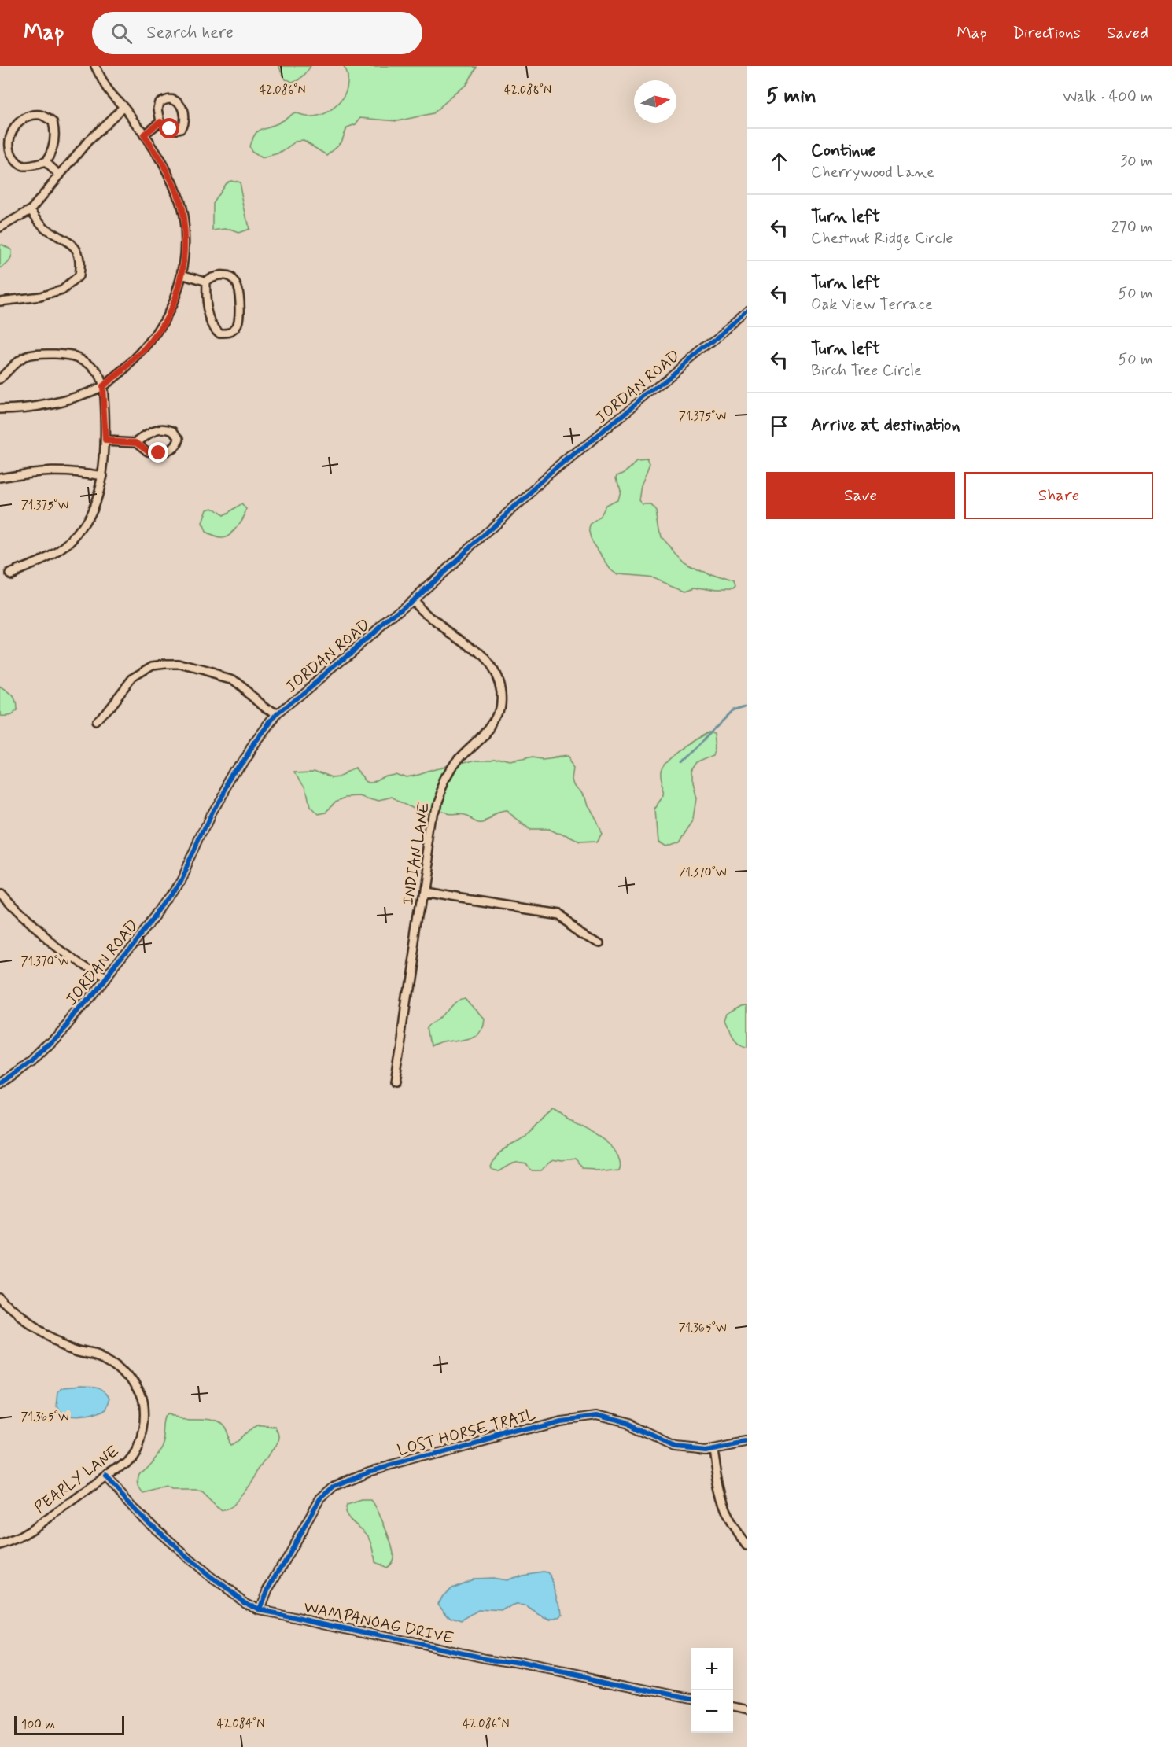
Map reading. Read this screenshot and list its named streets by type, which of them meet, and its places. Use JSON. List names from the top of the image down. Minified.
{"streets":{"street":["JORDAN ROAD","INDIAN LANE","LOST HORSE TRAIL","PEARLY LANE","WAMPANOAG DRIVE"]},"crossings":[["JORDAN ROAD","INDIAN LANE"],["LOST HORSE TRAIL","WAMPANOAG DRIVE"],["PEARLY LANE","WAMPANOAG DRIVE"]],"scale_bar":"100 m","north":"right","page":{"header":"Map","search":"Search here","nav":["Map","Directions","Saved"],"heading":["5 min","Walk · 400 m"],"list":[["Continue","Cherrywood Lane","30 m"],["Turn left","Chestnut Ridge Circle","270 m"],["Turn left","Oak View Terrace","50 m"],["Turn left","Birch Tree Circle","50 m"],"Arrive at destination"],"buttons":["Save","Share"],"map_buttons":["+","−"],"scale":"100 m"},"coordinates":["42.086°N","42.088°N","71.375°W","71.370°W","71.365°W","42.084°N"]}
